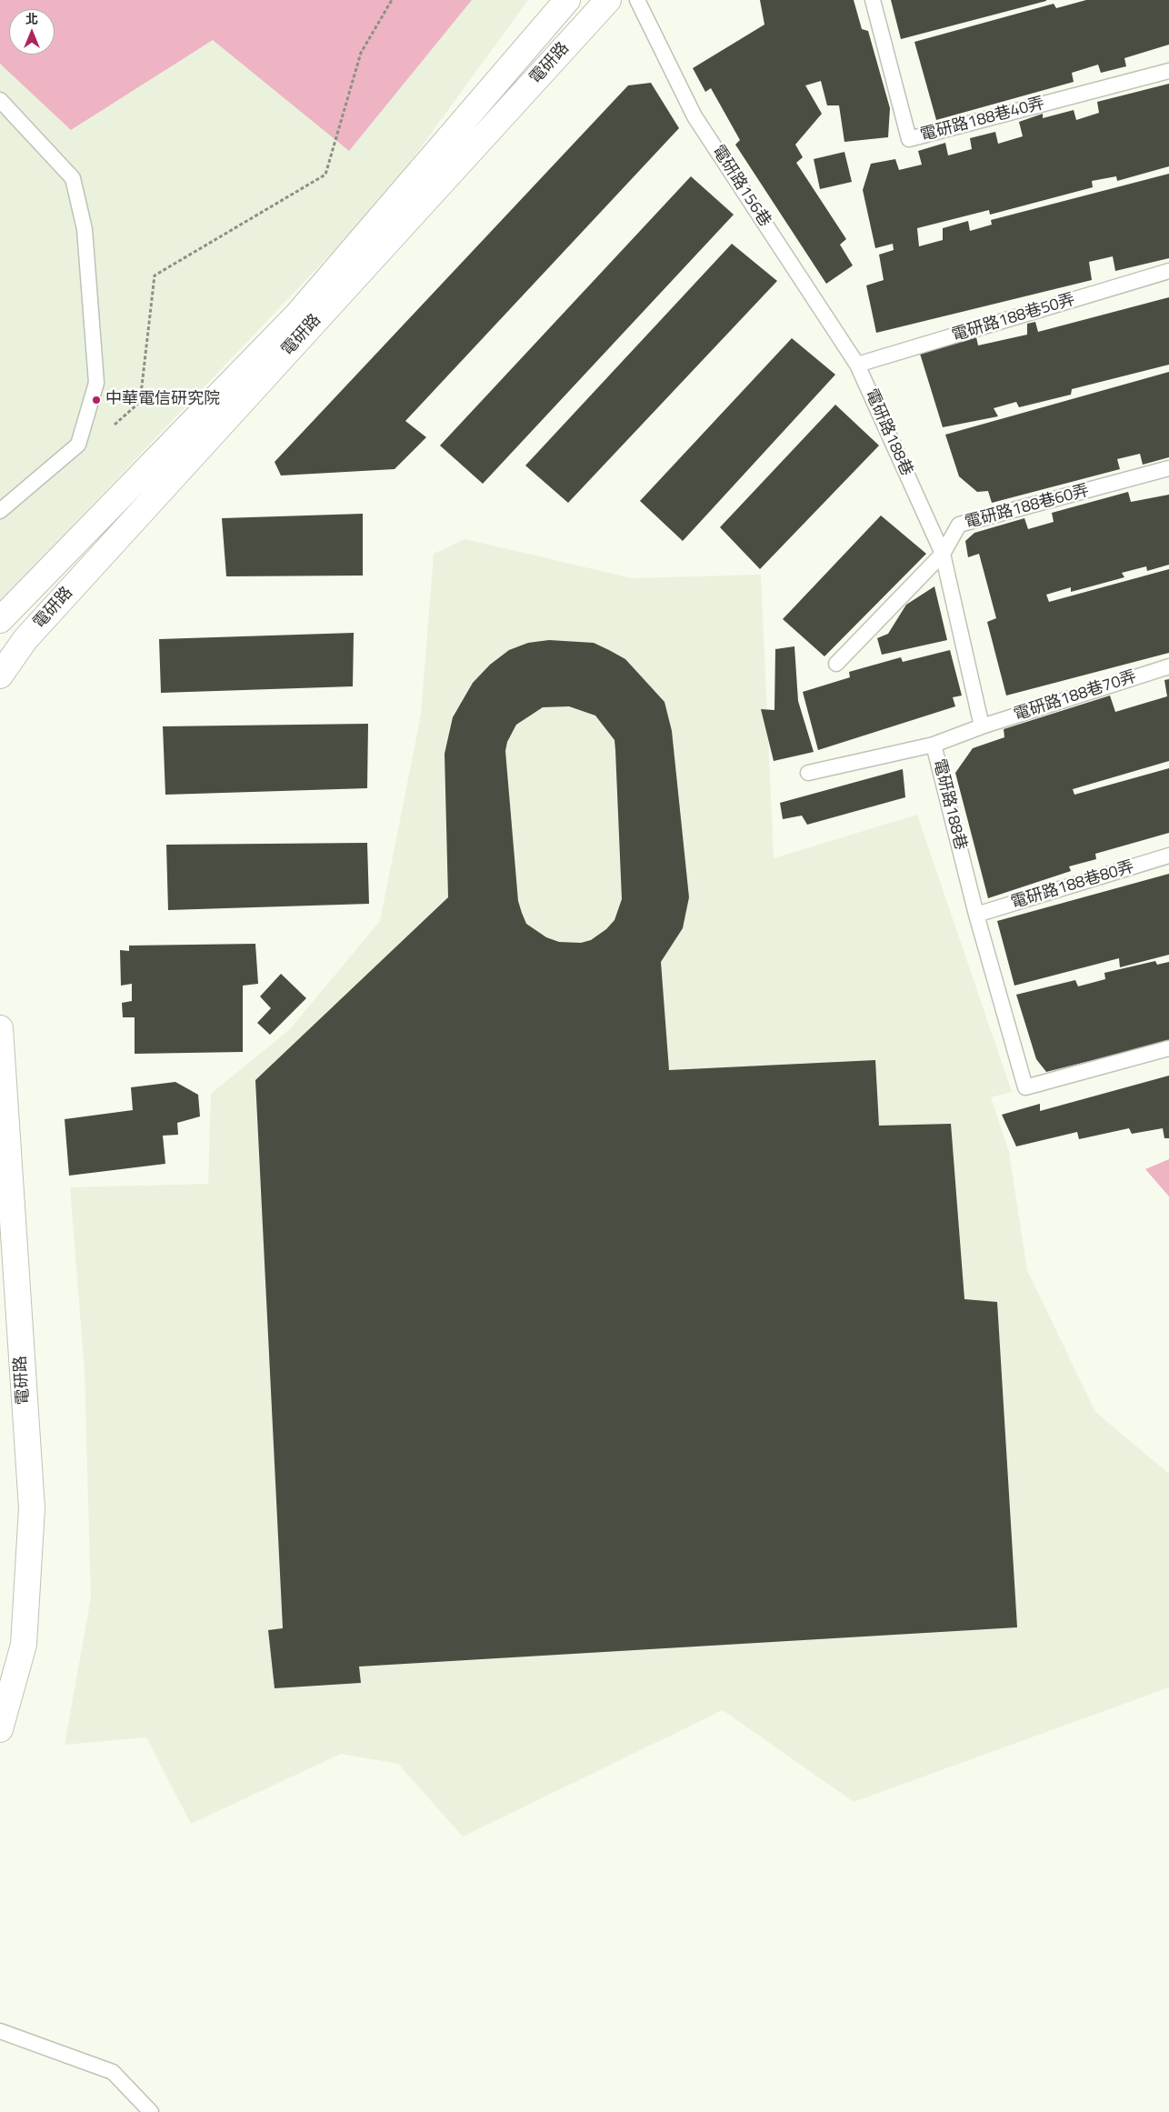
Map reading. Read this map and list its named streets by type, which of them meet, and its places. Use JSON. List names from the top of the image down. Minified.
{"streets":{"street":["電研路"],"lane":["電研路188巷40弄","電研路156巷","電研路188巷50弄","電研路188巷","電研路188巷60弄","電研路188巷70弄","電研路188巷80弄"]},"crossings":[["電研路156巷","電研路188巷50弄"],["電研路156巷","電研路188巷"],["電研路188巷50弄","電研路188巷"],["電研路188巷","電研路188巷60弄"],["電研路188巷","電研路188巷70弄"],["電研路188巷","電研路188巷80弄"]],"places":["中華電信研究院"],"north":"top"}
